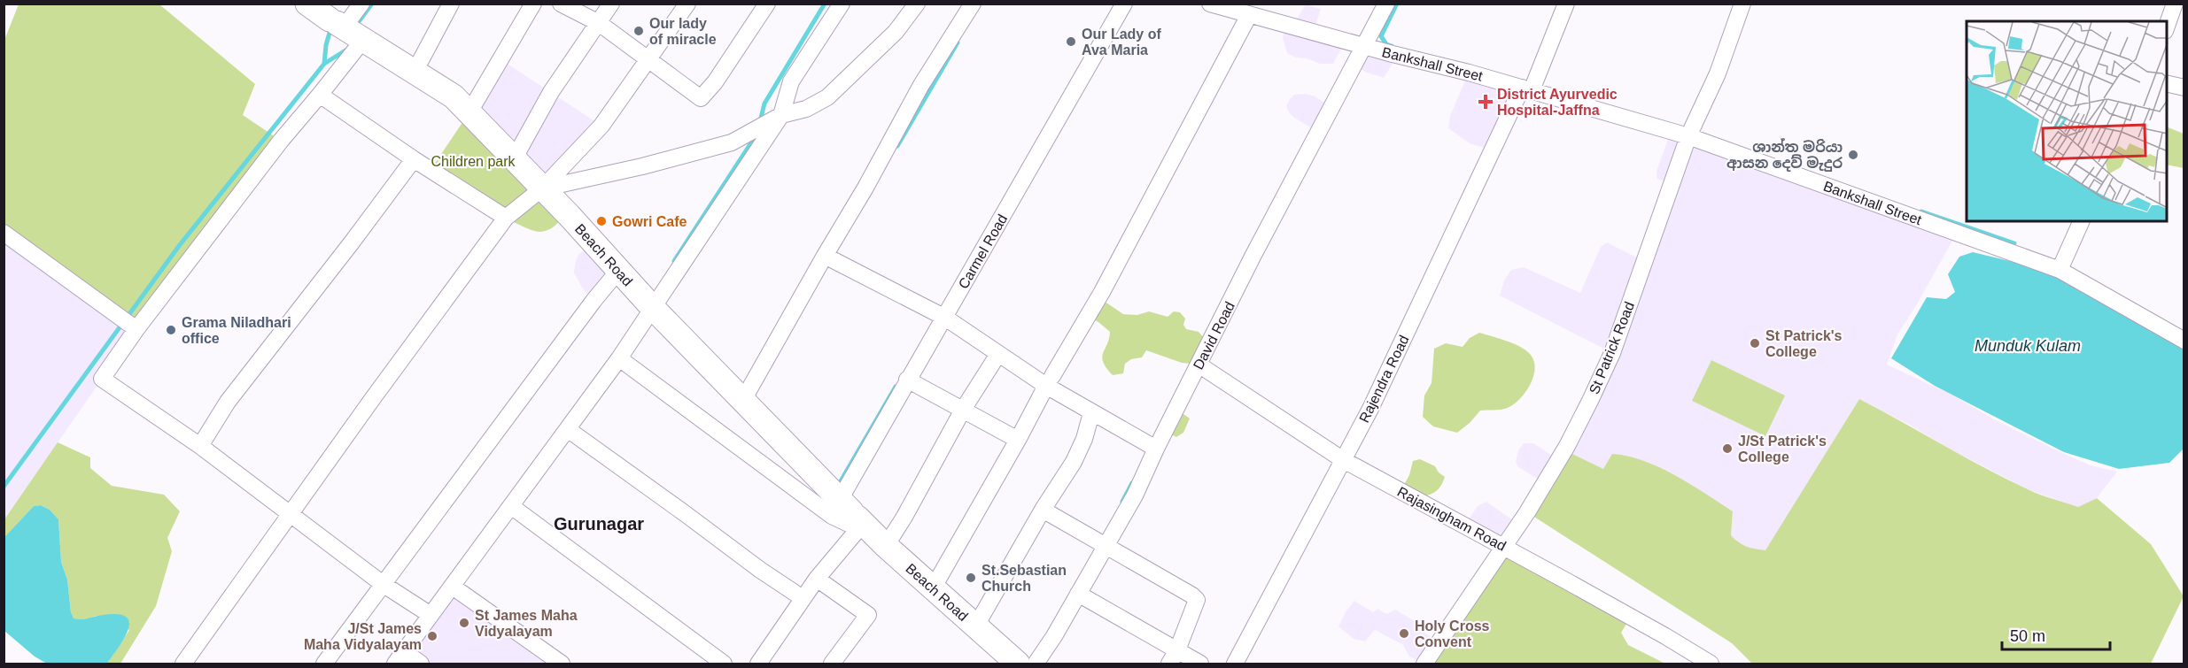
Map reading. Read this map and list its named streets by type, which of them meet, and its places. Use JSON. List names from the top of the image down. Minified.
{"streets":{"main road":["Beach Road"],"street":["Bankshall Street","Carmel Road","David Road","St Patrick Road","Rajendra Road","Rajasingham Road"]},"crossings":[["Bankshall Street","David Road"],["Bankshall Street","St Patrick Road"],["Bankshall Street","Rajendra Road"],["Carmel Road","Beach Road"],["David Road","Rajasingham Road"],["St Patrick Road","Rajasingham Road"],["Rajendra Road","Rajasingham Road"]],"districts":["Gurunagar"],"water":["Munduk Kulam"],"parks":["Children park"],"places":{"other":["Our lady of miracle","Our Lady of Ava Maria","ශාන්ත මරියා ආසන දෙව් මැදුර","Gowri Cafe","Grama Niladhari office","St Patrick's College","J/St Patrick's College","St.Sebastian Church","St James Maha Vidyalayam","Holy Cross Convent","J/St James Maha Vidyalayam"],"health":["District Ayurvedic Hospital-Jaffna"]},"scale_bar":"50 m"}
